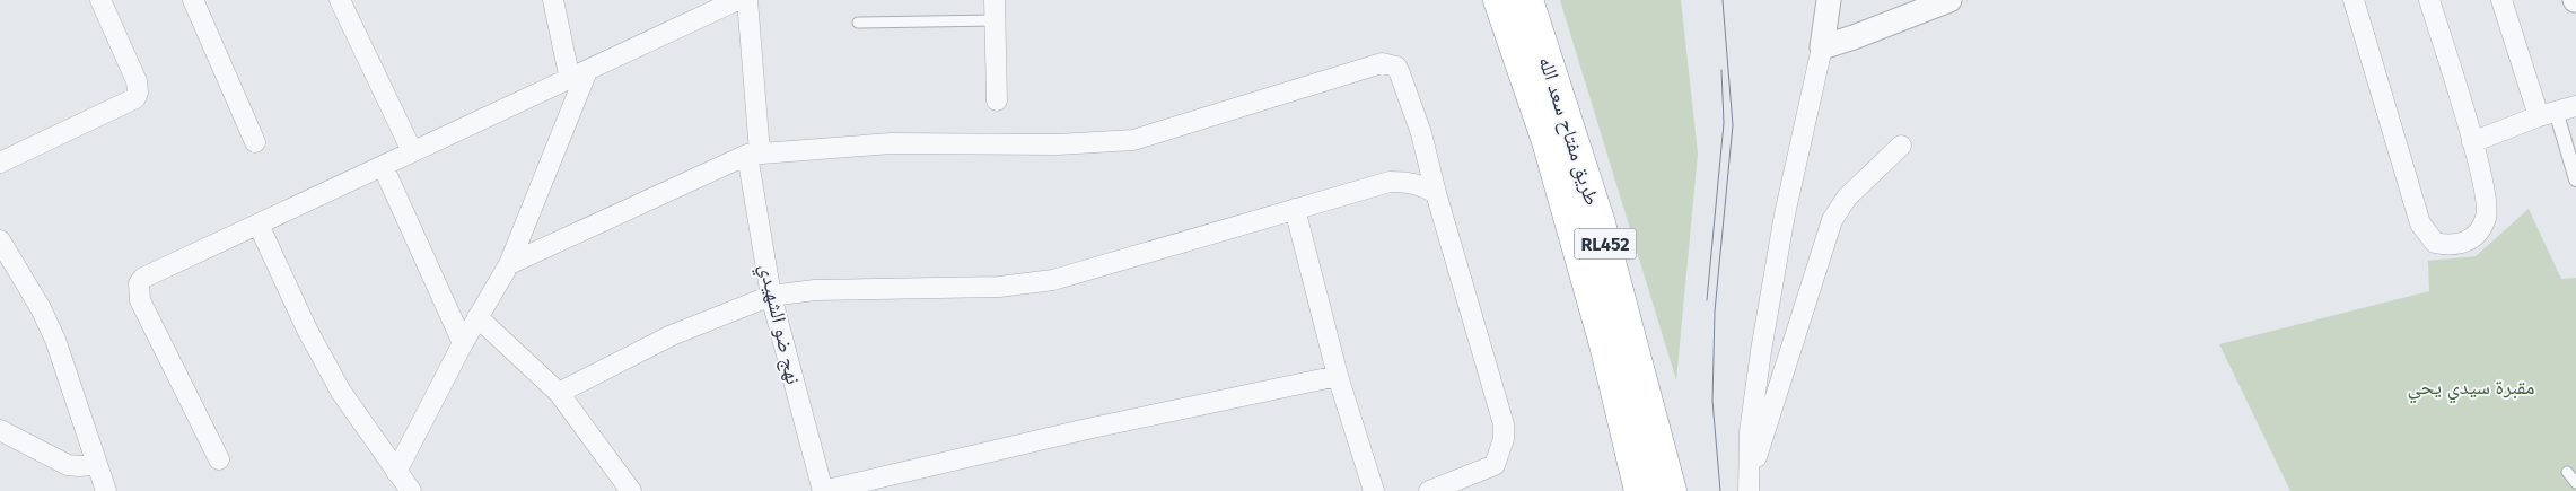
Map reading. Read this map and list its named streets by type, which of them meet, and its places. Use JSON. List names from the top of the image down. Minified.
{"streets":{"highway":["طريق مفتاح سعد الله","RL452"],"street":["نهج ضو الشهيدي"]},"parks":["مقبرة سيدي يحي"]}
